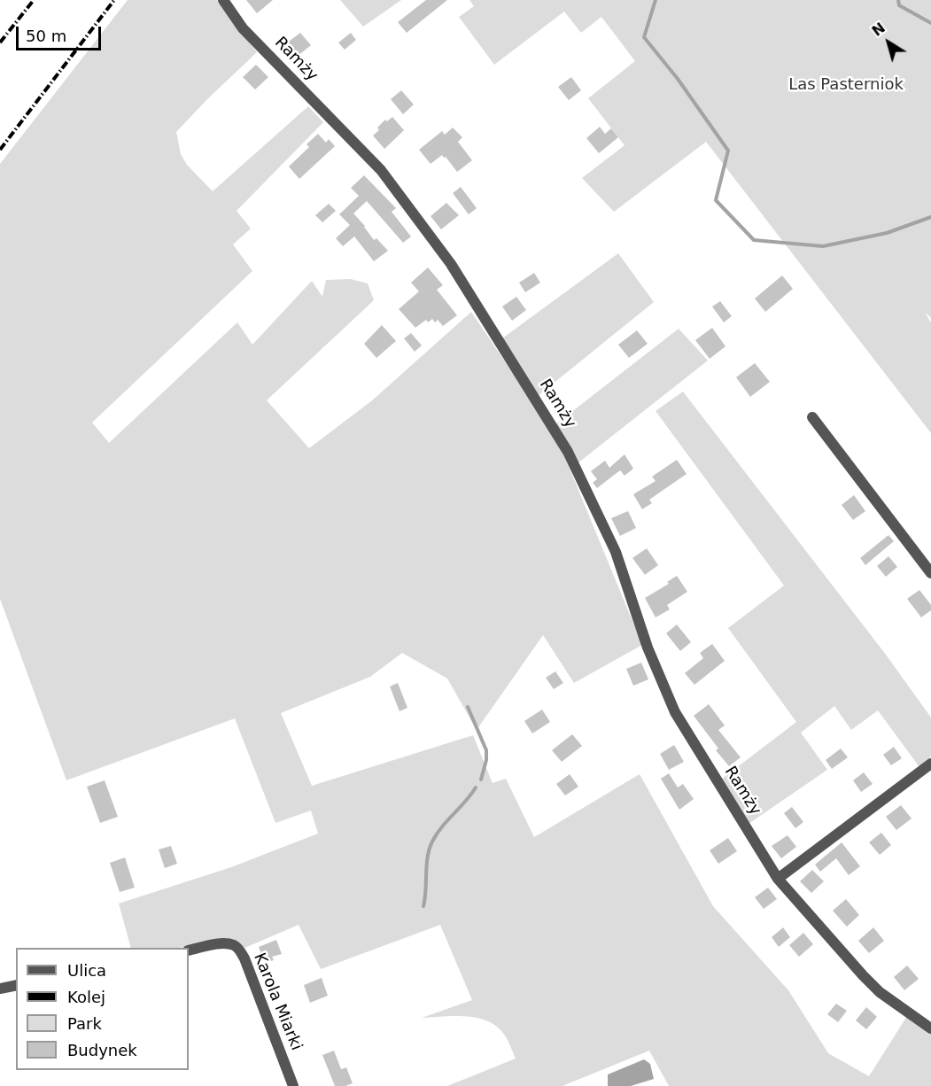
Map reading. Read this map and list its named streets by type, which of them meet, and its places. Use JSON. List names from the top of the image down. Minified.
{"streets":{"street":["Ramży","Karola Miarki"]},"parks":["Las Pasterniok"],"legend":["Ulica","Kolej","Park","Budynek"],"scale_bar":"50 m","north":"top left"}
